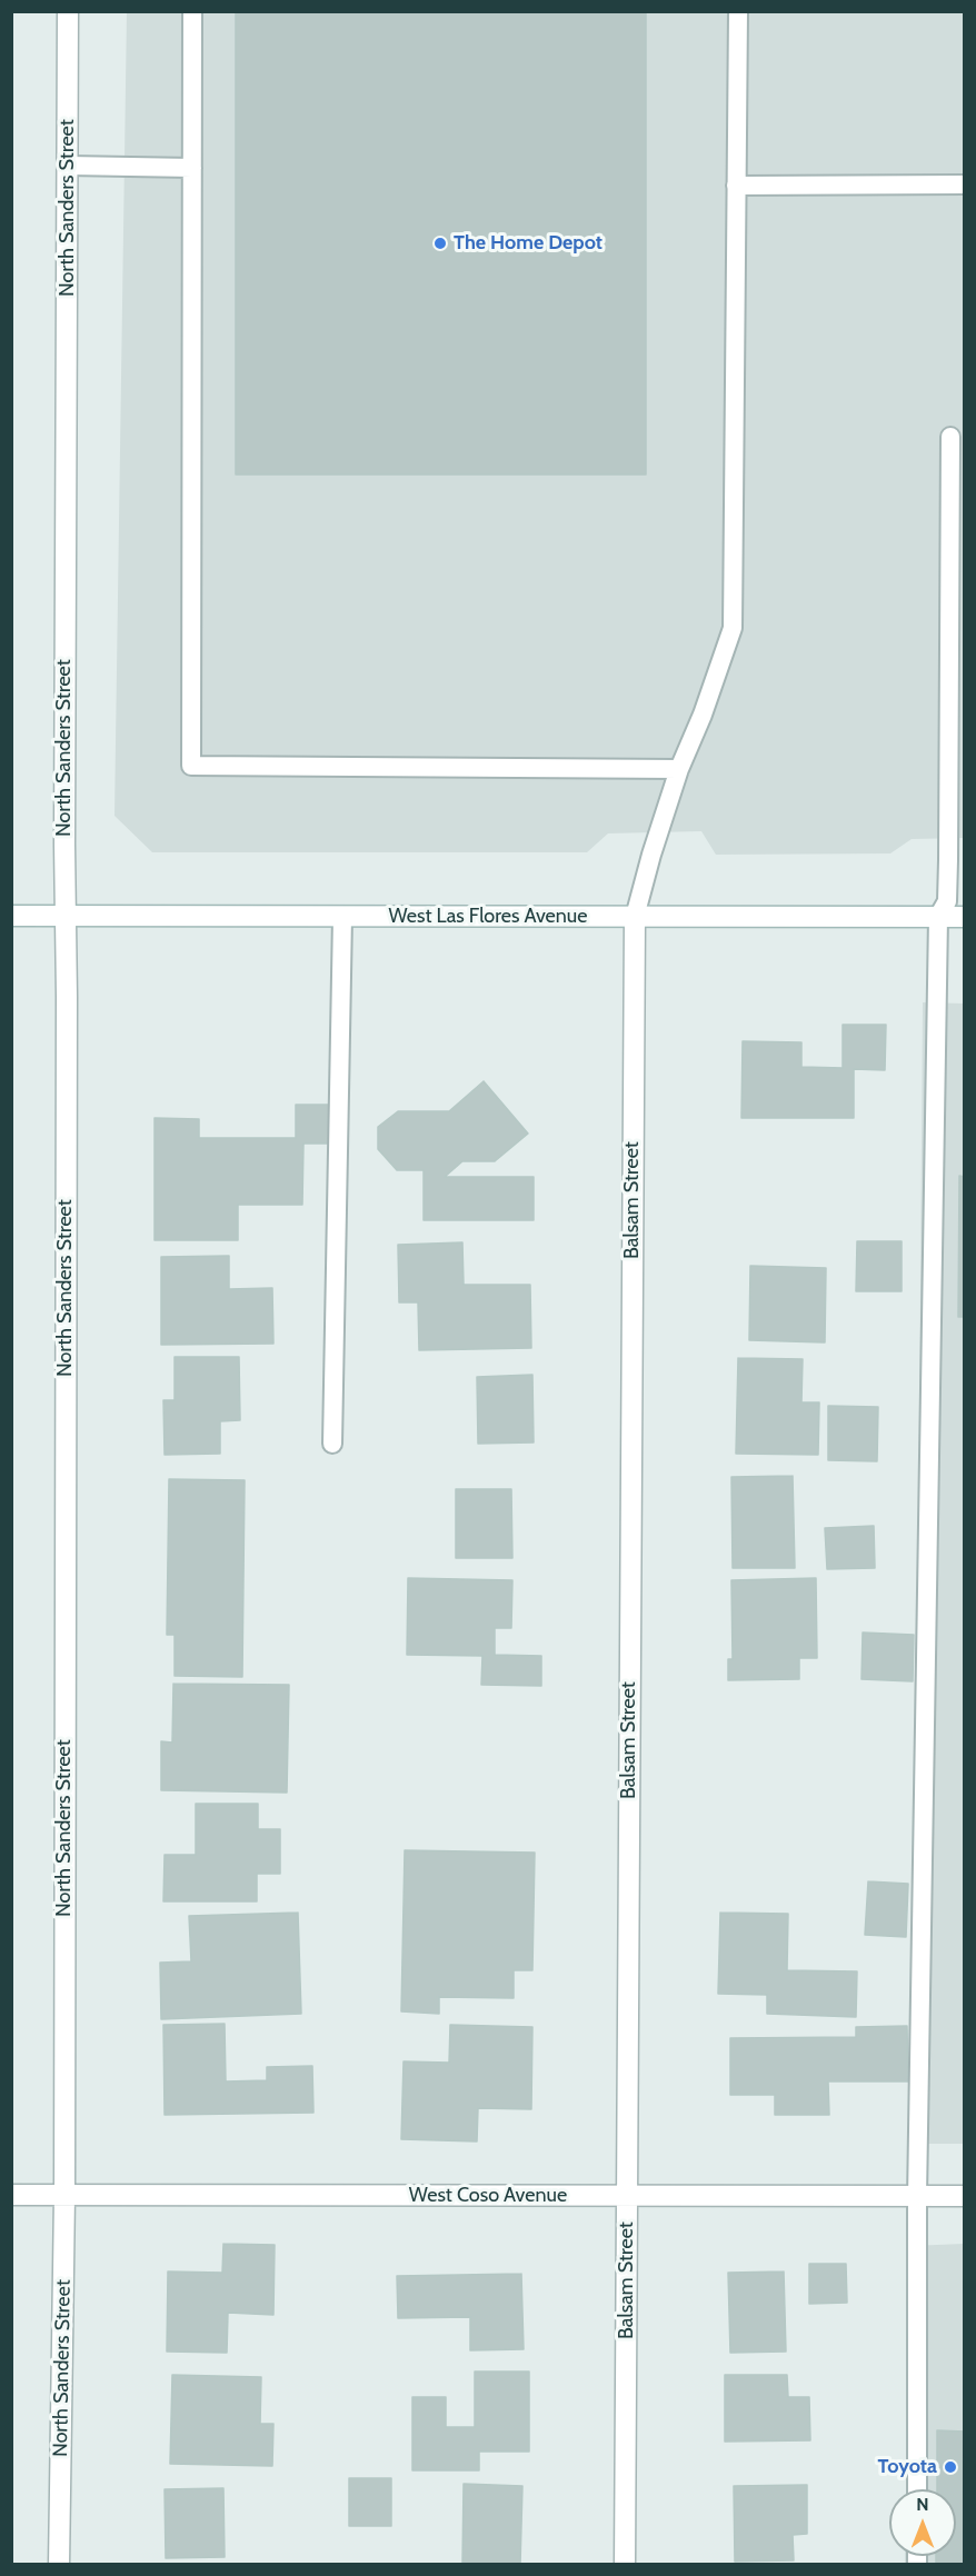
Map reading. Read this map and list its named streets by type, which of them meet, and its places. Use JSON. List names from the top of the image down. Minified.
{"streets":{"street":["North Sanders Street","West Las Flores Avenue","Balsam Street","West Coso Avenue"]},"crossings":[["North Sanders Street","West Las Flores Avenue"],["North Sanders Street","West Coso Avenue"],["West Las Flores Avenue","Balsam Street"],["Balsam Street","West Coso Avenue"]],"places":["The Home Depot","Toyota"],"north":"top"}
